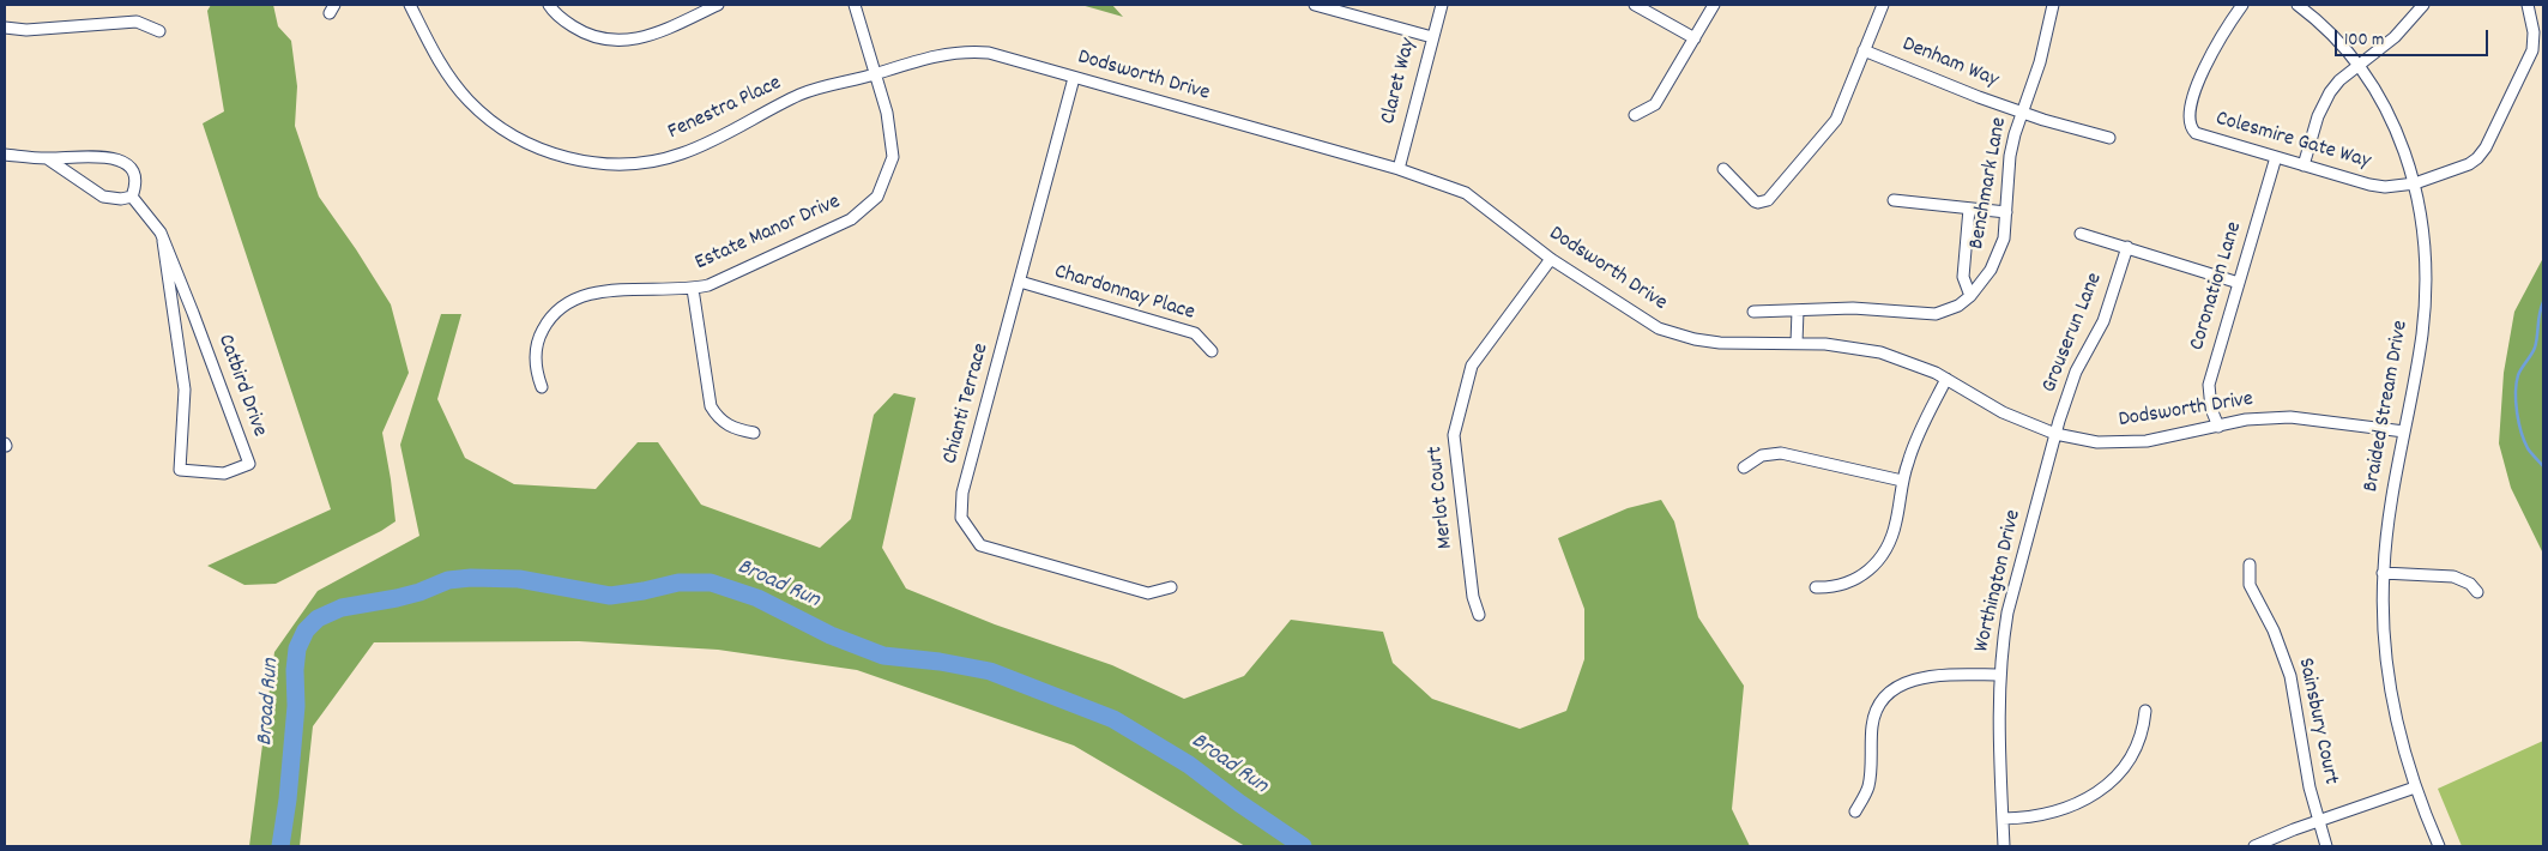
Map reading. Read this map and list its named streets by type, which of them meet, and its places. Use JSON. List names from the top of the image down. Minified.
{"streets":{"street":["Denham Way","Dodsworth Drive","Claret Way","Fenestra Place","Colesmire Gate Way","Benchmark Lane","Estate Manor Drive","Coronation Lane","Chardonnay Place","Grouserun Lane","Catbird Drive","Chianti Terrace","Braided Stream Drive","Merlot Court","Worthington Drive","Sainsbury Court"]},"crossings":[["Denham Way","Benchmark Lane"],["Dodsworth Drive","Claret Way"],["Dodsworth Drive","Fenestra Place"],["Dodsworth Drive","Estate Manor Drive"],["Dodsworth Drive","Coronation Lane"],["Dodsworth Drive","Grouserun Lane"],["Dodsworth Drive","Chianti Terrace"],["Dodsworth Drive","Braided Stream Drive"],["Dodsworth Drive","Merlot Court"],["Dodsworth Drive","Worthington Drive"],["Fenestra Place","Estate Manor Drive"],["Colesmire Gate Way","Coronation Lane"],["Colesmire Gate Way","Braided Stream Drive"],["Chardonnay Place","Chianti Terrace"],["Grouserun Lane","Worthington Drive"]],"water":["Broad Run"],"scale_bar":"100 m"}
